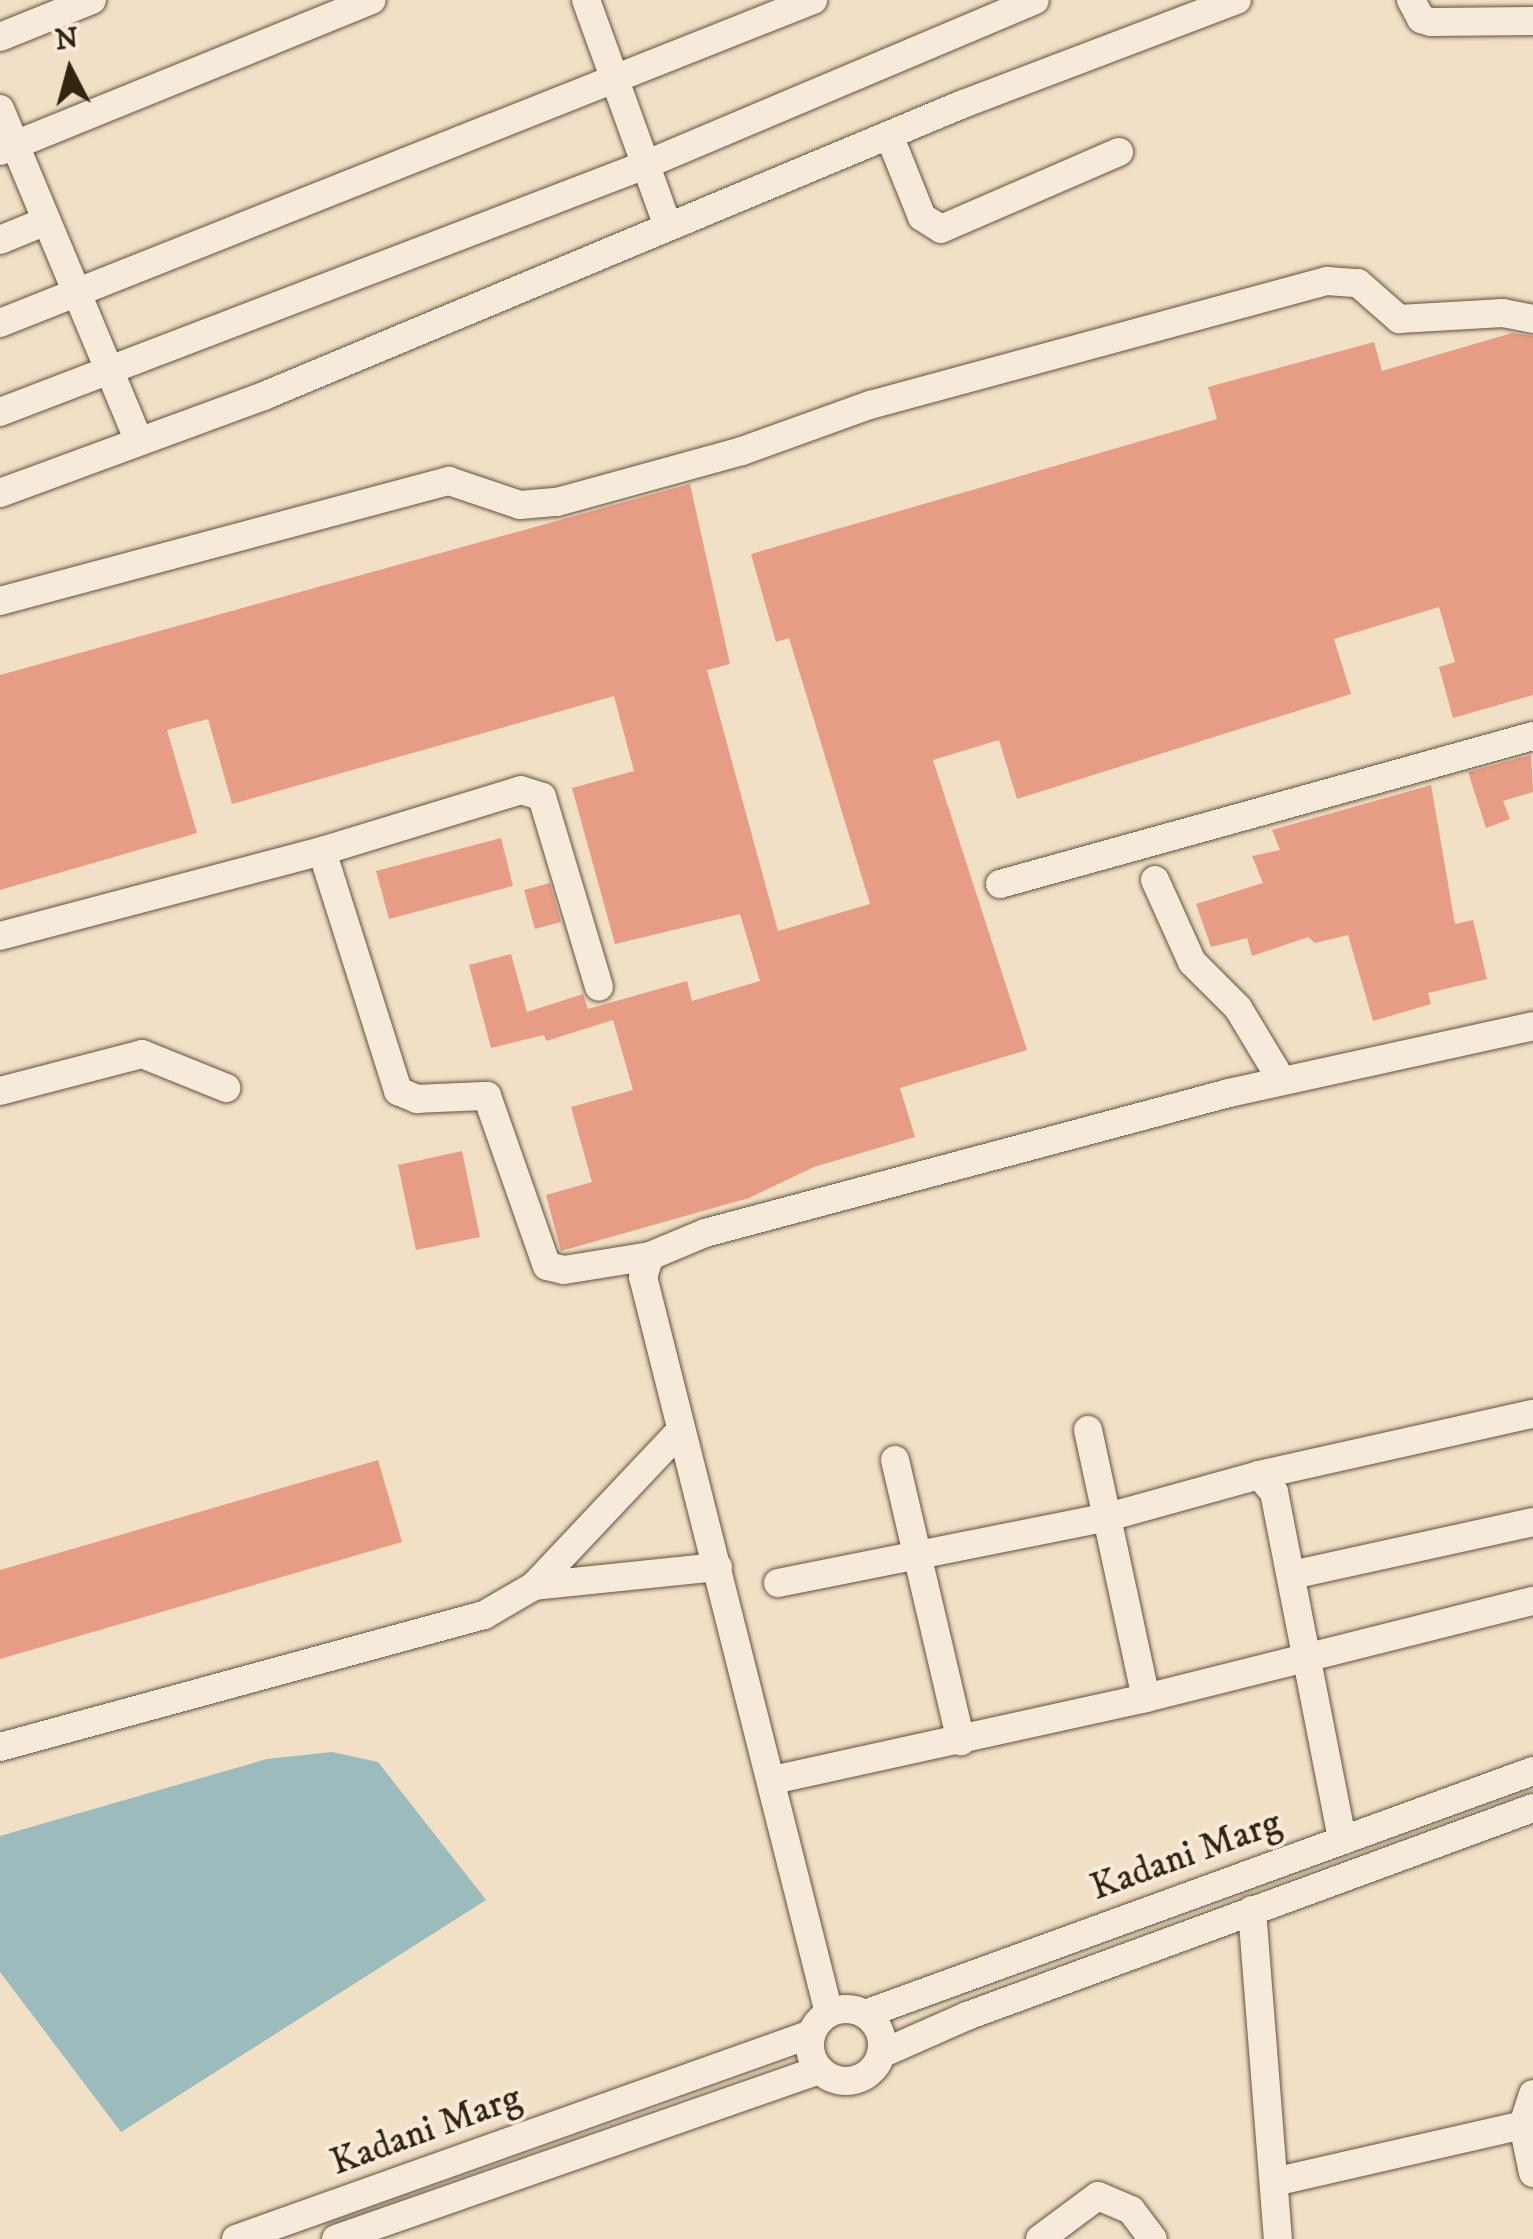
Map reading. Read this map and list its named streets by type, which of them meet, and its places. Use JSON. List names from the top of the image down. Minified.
{"streets":{"street":["Kadani Marg"]},"north":"top"}
